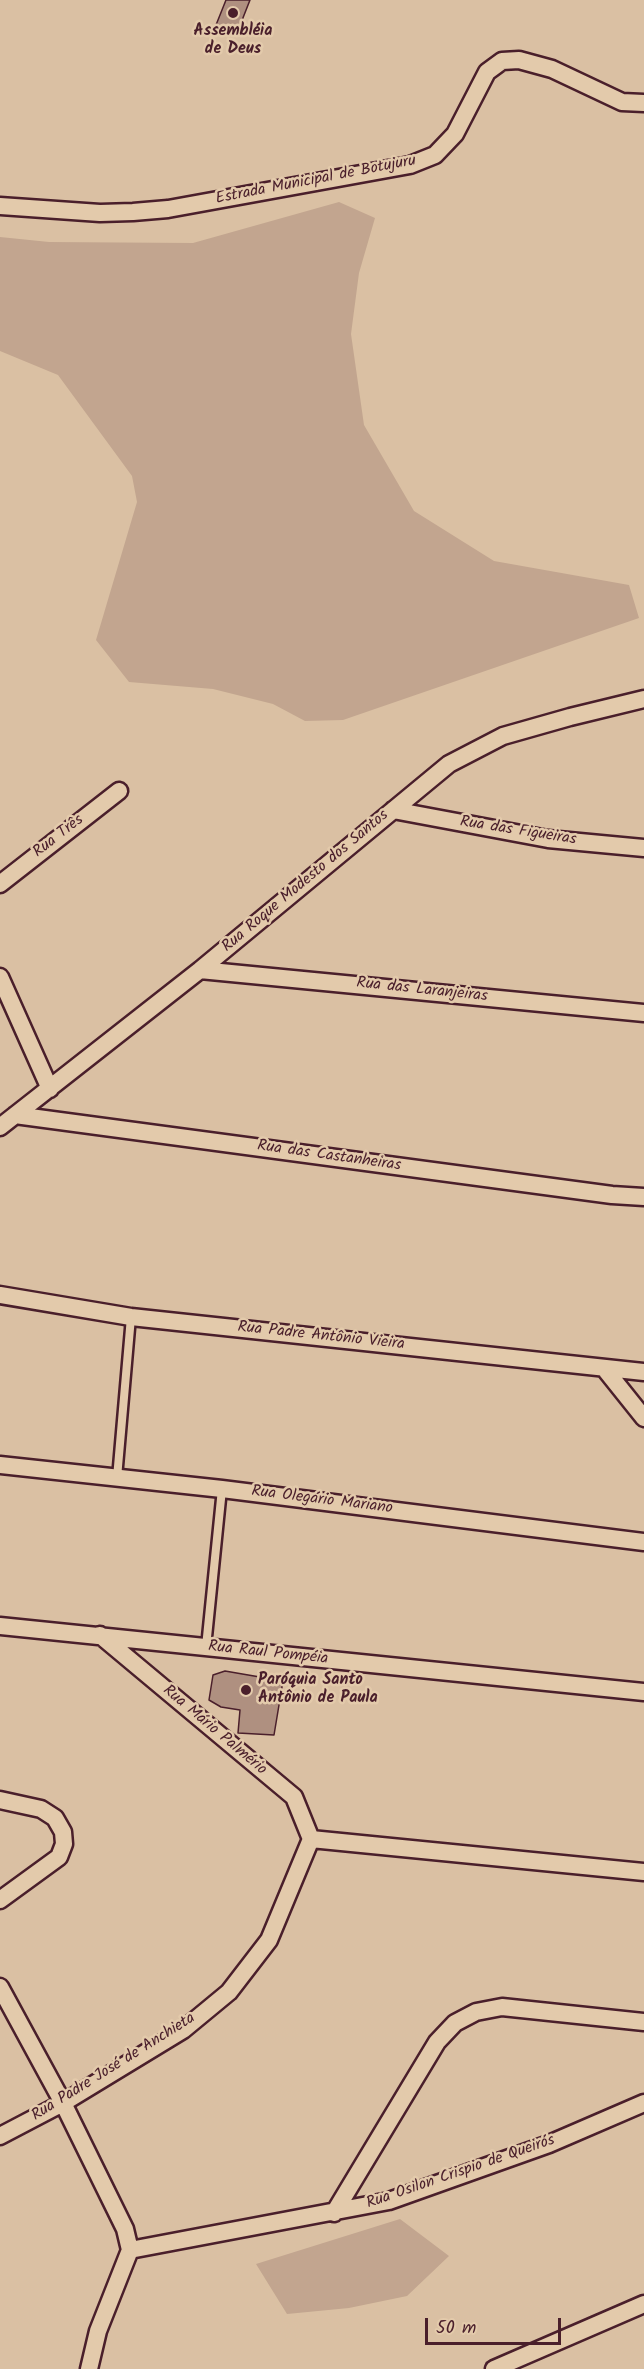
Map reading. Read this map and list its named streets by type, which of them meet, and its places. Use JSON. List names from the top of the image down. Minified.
{"streets":{"street":["Estrada Municipal de Botujuru","Rua das Figueiras","Rua Três","Rua Roque Modesto dos Santos","Rua das Laranjeiras","Rua das Castanheiras","Rua Padre Antônio Vieira","Rua Olegário Mariano","Rua Raul Pompéia","Rua Mário Palmério","Rua Padre José de Anchieta","Rua Osilon Crispio de Queirós"]},"crossings":[["Rua das Figueiras","Rua Roque Modesto dos Santos"],["Rua Roque Modesto dos Santos","Rua das Laranjeiras"],["Rua Roque Modesto dos Santos","Rua das Castanheiras"],["Rua Raul Pompéia","Rua Mário Palmério"],["Rua Mário Palmério","Rua Padre José de Anchieta"]],"places":["Assembléia de Deus","Paróquia Santo Antônio de Paula"],"scale_bar":"50 m"}
